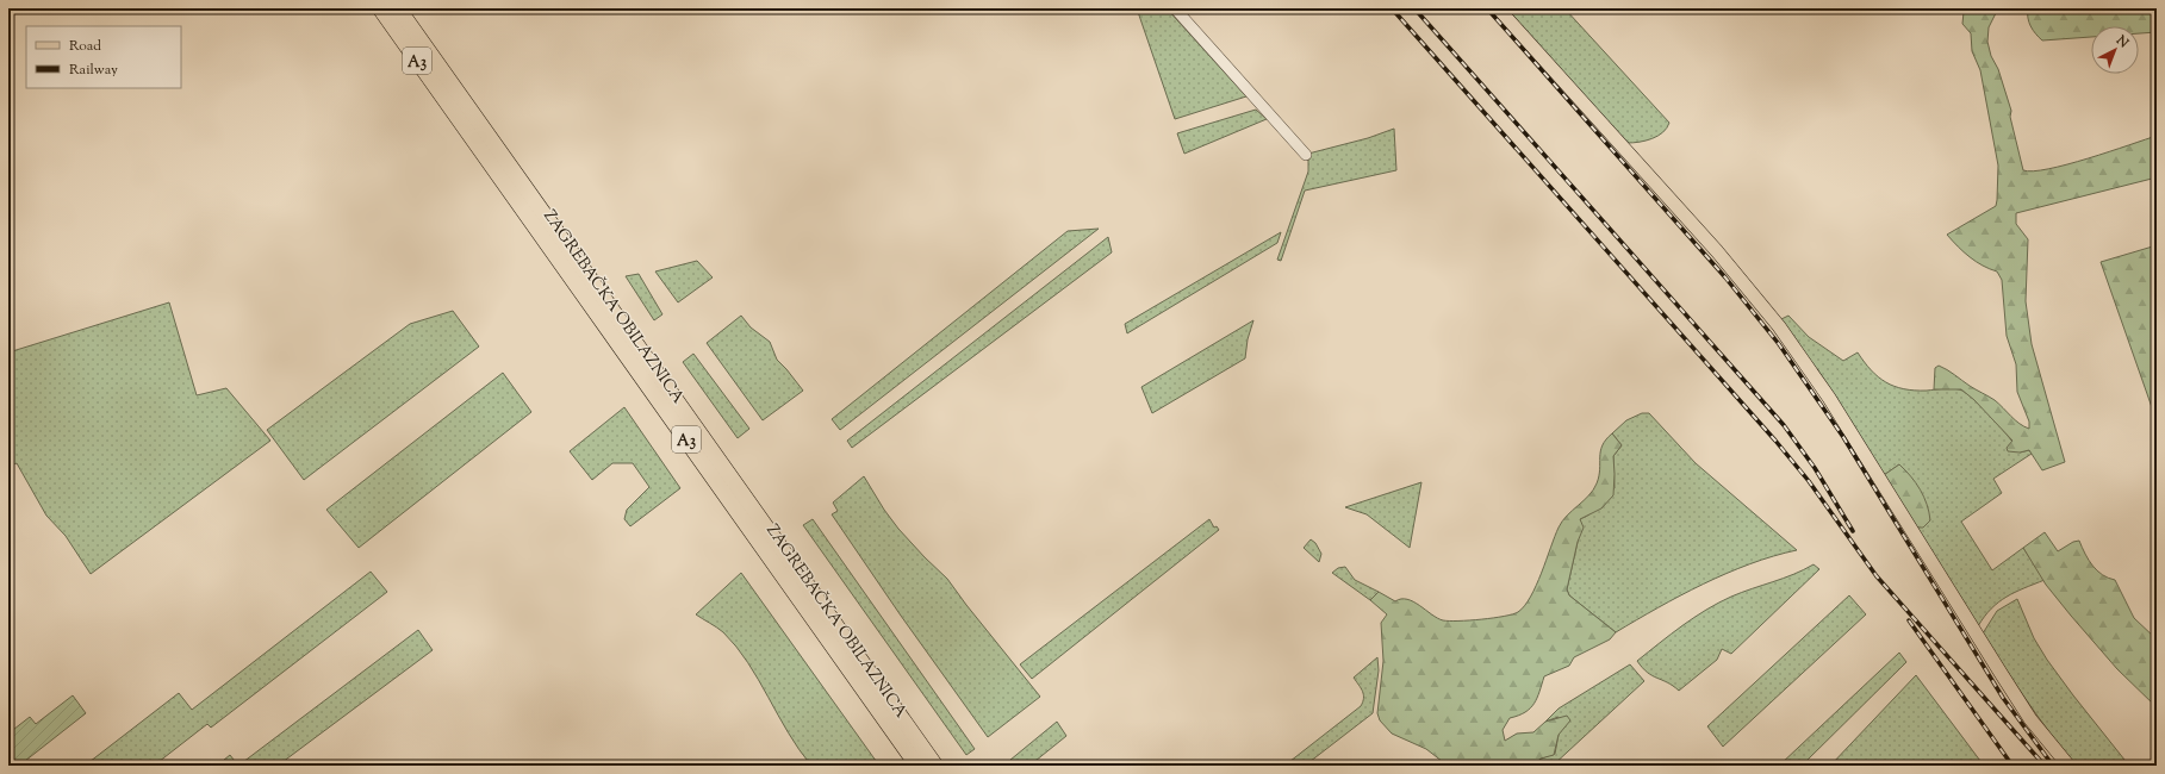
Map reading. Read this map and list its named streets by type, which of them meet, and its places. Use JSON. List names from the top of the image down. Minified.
{"streets":{"highway":["A3","ZAGREBAČKA OBILAZNICA"]},"legend":["Road","Railway"],"north":"top right"}
